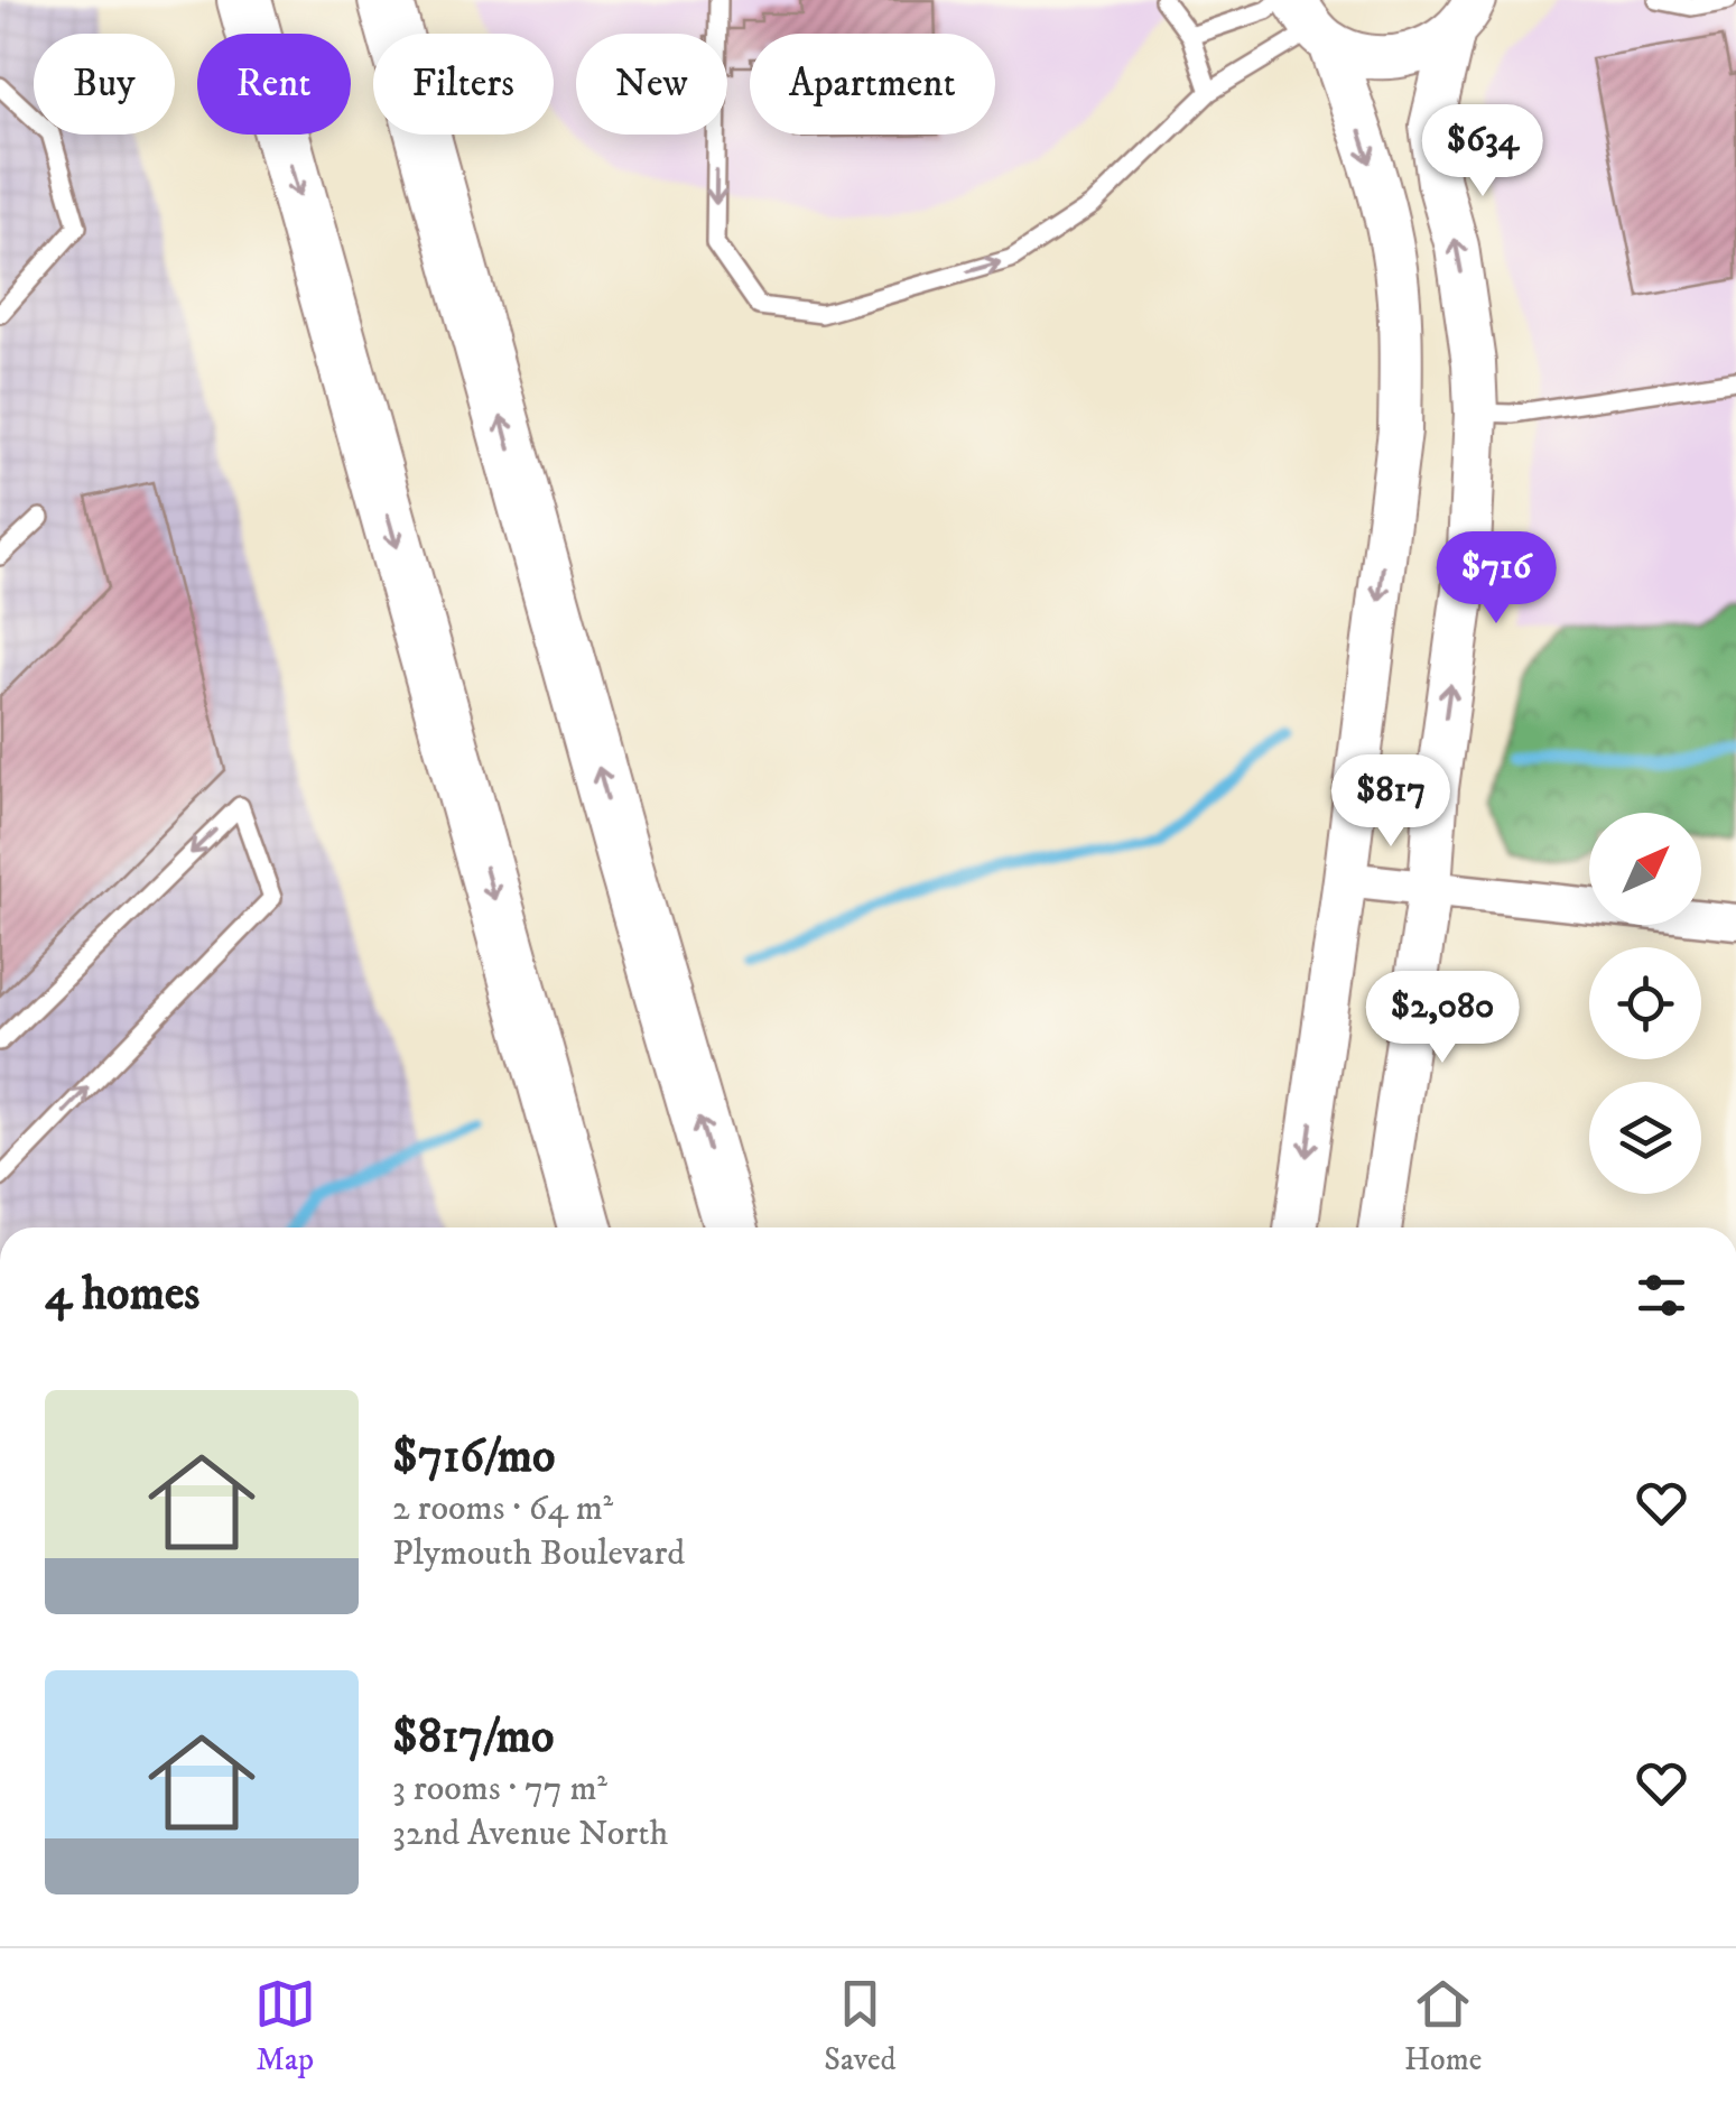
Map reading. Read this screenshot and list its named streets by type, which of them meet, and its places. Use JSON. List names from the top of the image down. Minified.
{"north":"top right","page":{"chip":["Buy","Rent","Filters","New","Apartment"],"price":["$634","$716","$817","$2,080"],"heading":"4 homes","list":[{"name":"$716/mo","note":"2 rooms · 64 m² · Plymouth Boulevard"},{"name":"$817/mo","note":"3 rooms · 77 m² · 32nd Avenue North"}],"tabs":["Map","Saved","Home"]}}
